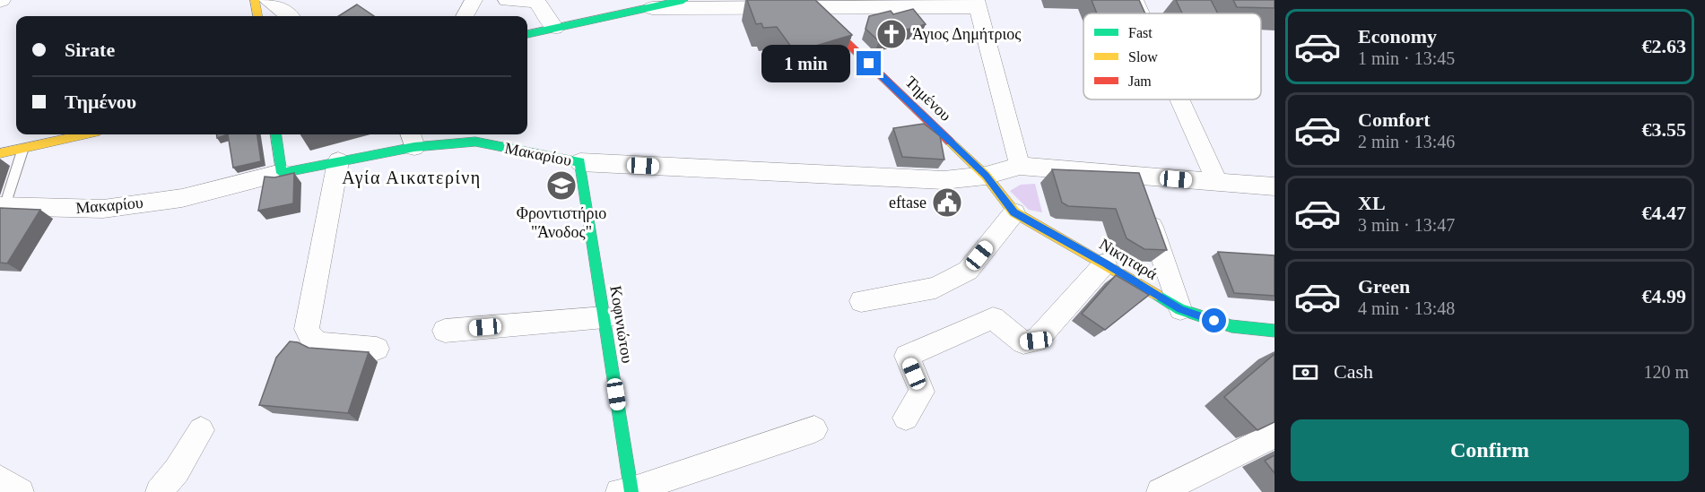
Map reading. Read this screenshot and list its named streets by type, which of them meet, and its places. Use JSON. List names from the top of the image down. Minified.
{"streets":{"street":["Τημένου","Μακαρίου","Νικηταρά","Κοφινιώτου"]},"crossings":[["Τημένου","Μακαρίου"],["Τημένου","Νικηταρά"],["Μακαρίου","Νικηταρά"],["Μακαρίου","Κοφινιώτου"]],"districts":["Αγία Αικατερίνη"],"places":{"church":["Άγιος Δημήτριος"],"school or university":["Φροντιστήριο \"Άνοδος\""],"public building":["eftase"]},"legend":["Fast","Slow","Jam"],"page":{"list":[{"name":"Economy","note":"1 min · 13:45","value":"€2.63"},{"name":"Comfort","note":"2 min · 13:46","value":"€3.55"},{"name":"XL","note":"3 min · 13:47","value":"€4.47"},{"name":"Green","note":"4 min · 13:48","value":"€4.99"}],"banner":["Sirate","Τημένου"],"bubble":"1 min","pay":["Cash","120 m"],"buttons":"Confirm"}}
